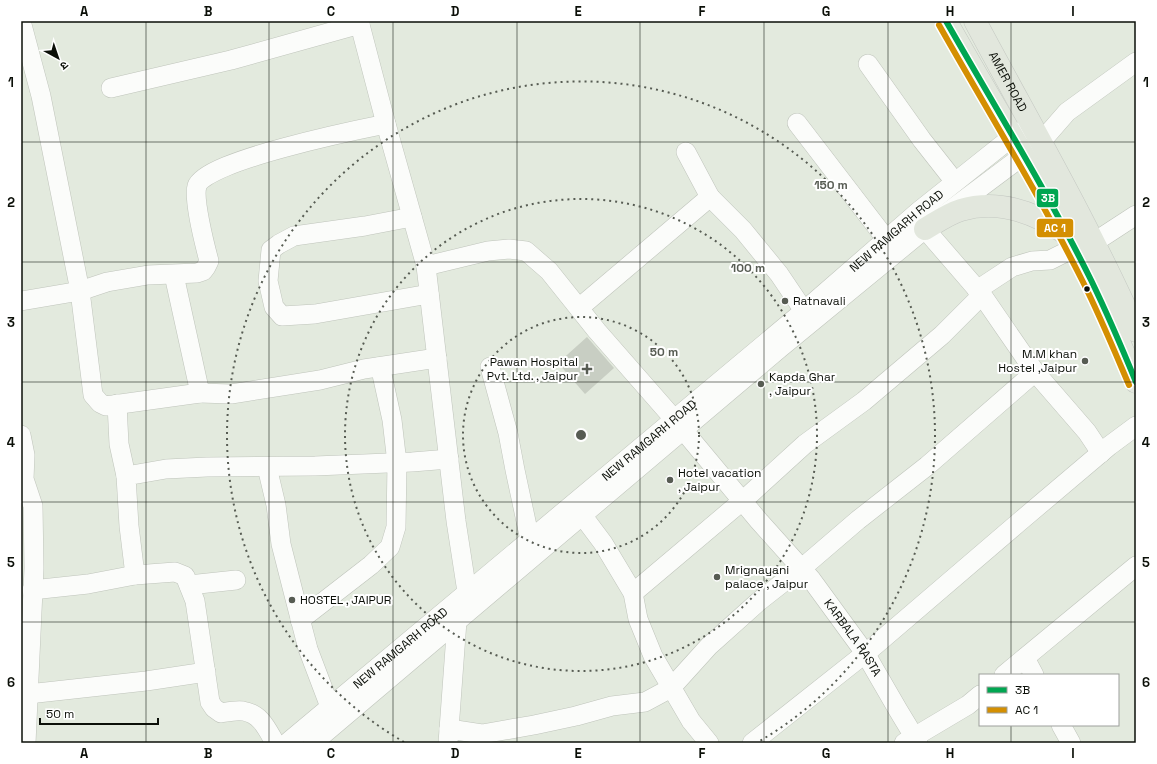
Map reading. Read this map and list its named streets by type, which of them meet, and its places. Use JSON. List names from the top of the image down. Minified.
{"streets":{"main road":["AMER ROAD"],"street":["NEW RAMGARH ROAD","KARBALA RASTA"]},"crossings":[["AMER ROAD","NEW RAMGARH ROAD"],["NEW RAMGARH ROAD","KARBALA RASTA"]],"places":{"other":["Ratnavali","M.M khan Hostel ,Jaipur","Kapda Ghar , Jaipur","Hotel vacation , Jaipur","Mrignayani palace , Jaipur","HOSTEL , JAIPUR"],"health":["Pawan Hospital Pvt. Ltd. , Jaipur"]},"lines":["transit line 3B"],"legend":["3B","AC 1"],"scale_bar":"50 m","north":"bottom right","grid":{"columns":["A","B","C","D","E","F","G","H","I"],"rows":["1","2","3","4","5","6"]},"rings":["150 m","100 m","50 m"]}
